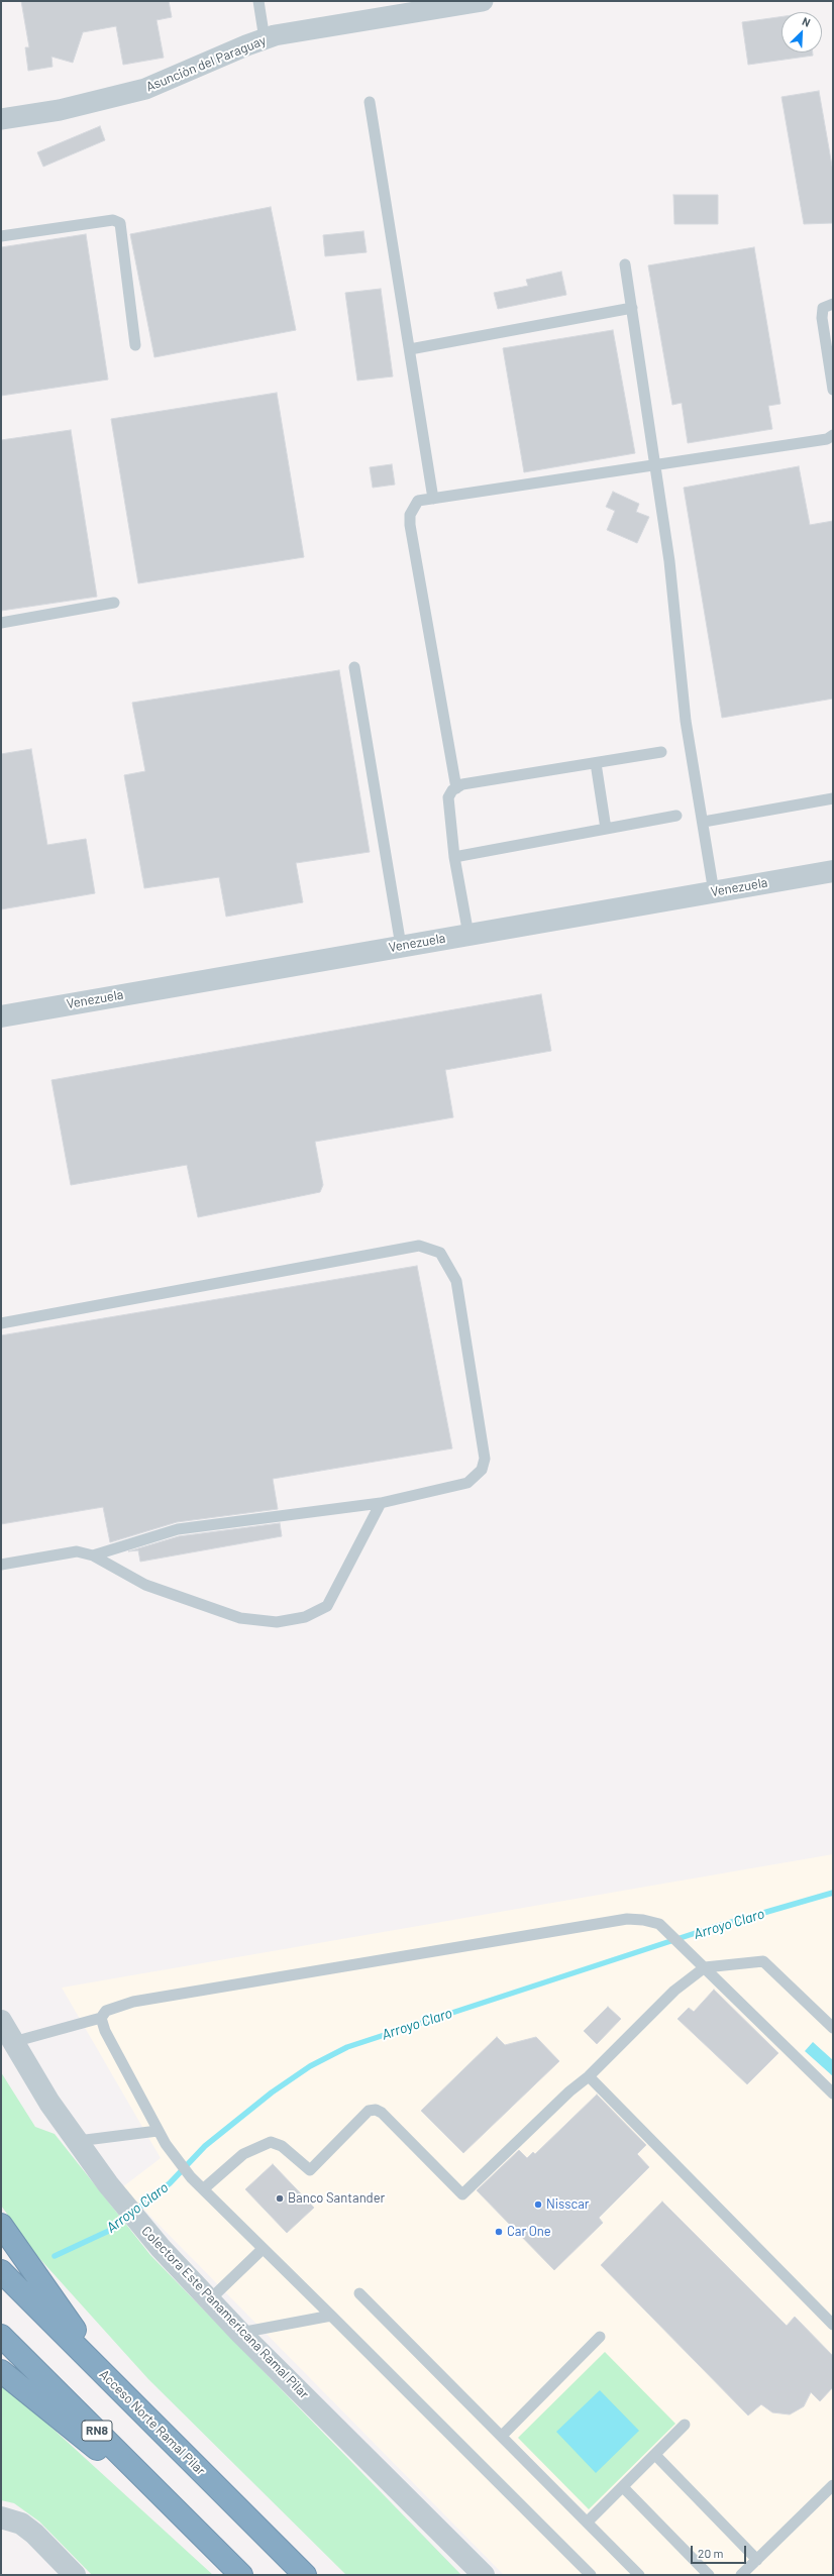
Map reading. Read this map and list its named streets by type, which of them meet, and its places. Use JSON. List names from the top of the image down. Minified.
{"streets":{"highway":["Acceso Norte Ramal Pilar","RN8"],"street":["Asunciòn del Paraguay","Venezuela","Colectora Este Panamericana Ramal Pilar"]},"water":["Arroyo Claro"],"places":["Banco Santander","Nisscar","Car One"],"scale_bar":"20 m","north":"top right"}
